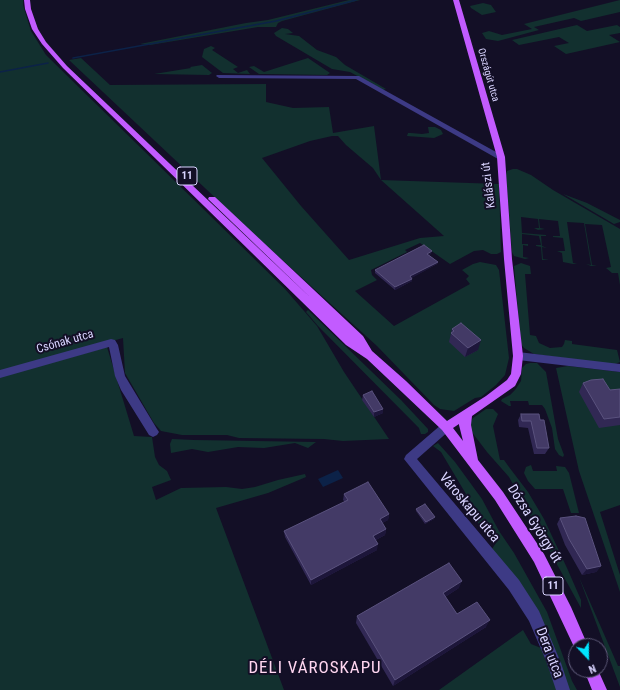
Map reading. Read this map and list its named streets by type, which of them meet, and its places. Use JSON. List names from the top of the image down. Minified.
{"streets":{"main road":["Országút utca","11","Kalászi út","Dózsa György út"],"street":["Csónak utca","Városkapu utca","Dera utca"]},"crossings":[["Országút utca","Kalászi út"],["11","Kalászi út"],["11","Városkapu utca"],["11","Dózsa György út"],["Kalászi út","Városkapu utca"],["Kalászi út","Dózsa György út"],["Városkapu utca","Dózsa György út"],["Városkapu utca","Dera utca"]],"districts":["DÉLI VÁROSKAPU"],"north":"bottom"}
